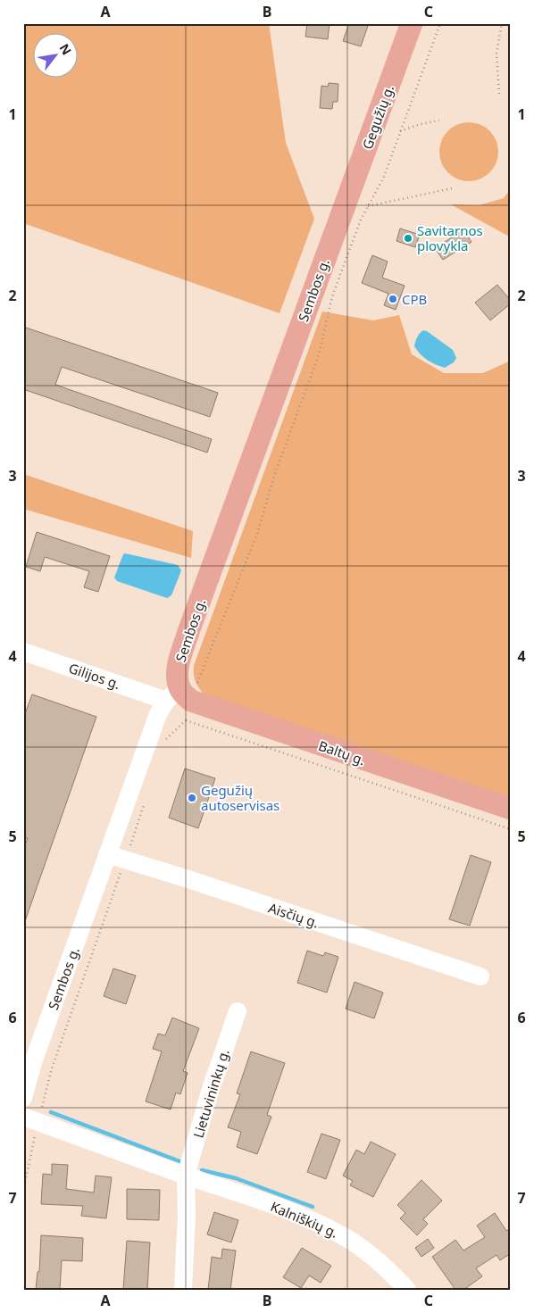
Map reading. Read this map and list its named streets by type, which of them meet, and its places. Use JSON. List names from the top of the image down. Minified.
{"streets":{"main road":["Gegužių g.","Sembos g.","Baltų g."],"street":["Gilijos g.","Aisčių g.","Lietuvininkų g.","Kalniškių g."]},"crossings":[["Gegužių g.","Sembos g."],["Sembos g.","Gilijos g."],["Sembos g.","Baltų g."],["Sembos g.","Aisčių g."],["Gilijos g.","Baltų g."],["Lietuvininkų g.","Kalniškių g."]],"places":["Savitarnos plovykla","CPB","Gegužių autoservisas"],"north":"top right","grid":{"columns":["A","B","C"],"rows":["1","2","3","4","5","6","7"]}}
